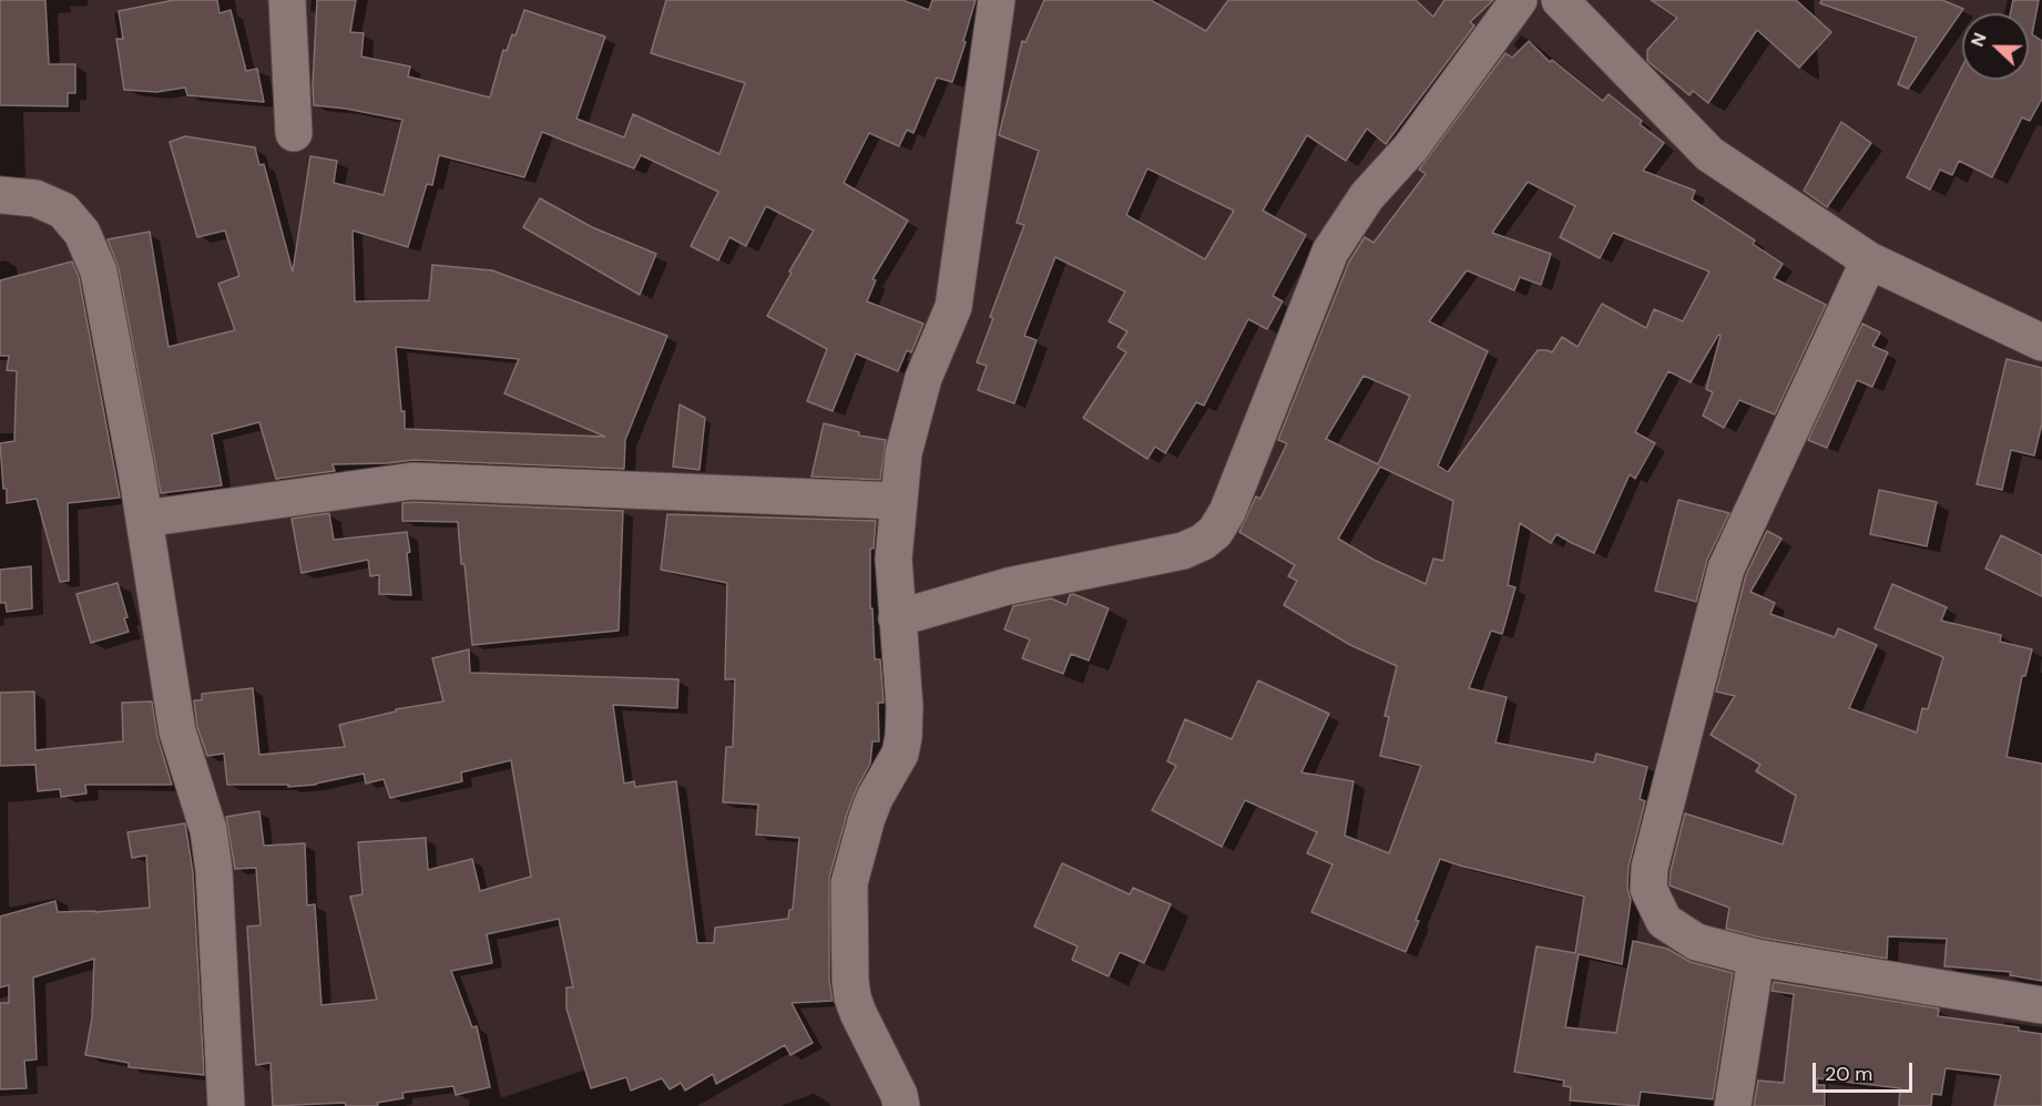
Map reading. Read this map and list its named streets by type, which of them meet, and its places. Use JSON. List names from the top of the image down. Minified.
{"scale_bar":"20 m","north":"left"}
